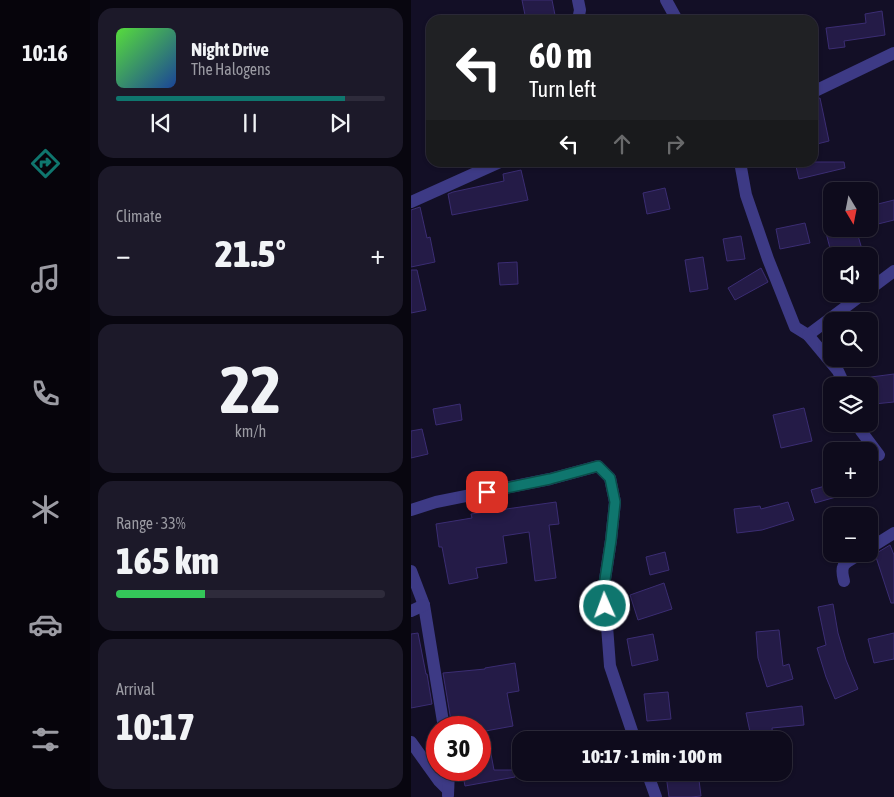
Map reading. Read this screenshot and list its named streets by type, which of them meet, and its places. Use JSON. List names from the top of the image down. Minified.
{"north":"bottom","page":{"tabs":"10:16","turn":["60 m","Turn left"],"song":["Night Drive","The Halogens"],"tile":["Climate",["22","km/h"],["Range · 33%","165 km"],["Arrival","10:17"]],"map_buttons":["+","−"],"heat":["−","21.5°","+"],"limit":"30","trip":"10:17 · 1 min · 100 m"}}
